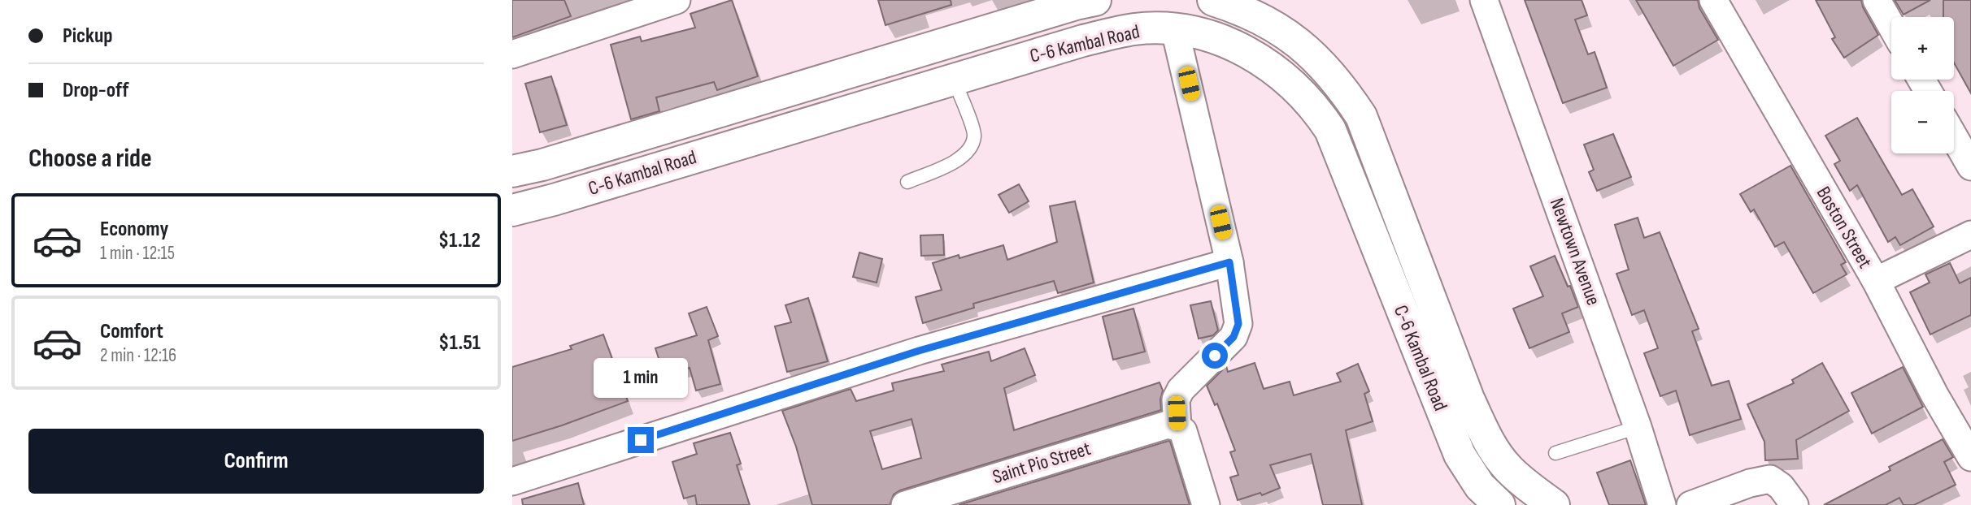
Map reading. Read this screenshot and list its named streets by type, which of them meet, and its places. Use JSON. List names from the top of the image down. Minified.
{"streets":{"main road":["C-6 Kambal Road"],"street":["Boston Street","Newtown Avenue","Saint Pio Street"]},"page":{"banner":["Pickup","Drop-off"],"map_buttons":["+","−"],"heading":"Choose a ride","list":[{"name":"Economy","note":"1 min · 12:15","value":"$1.12"},{"name":"Comfort","note":"2 min · 12:16","value":"$1.51"}],"bubble":"1 min","buttons":"Confirm"}}
